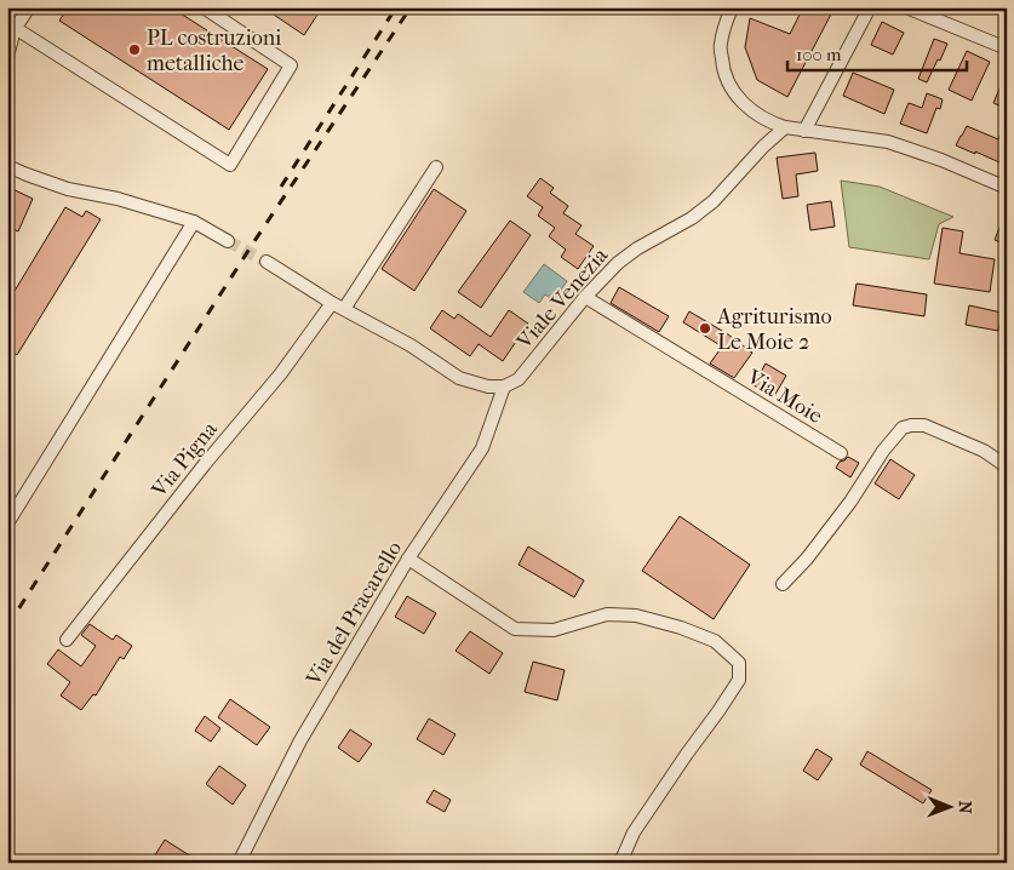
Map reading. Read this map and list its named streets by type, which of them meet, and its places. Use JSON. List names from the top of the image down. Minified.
{"streets":{"street":["Viale Venezia","Via Moie","Via Pigna","Via del Pracarello"]},"crossings":[["Viale Venezia","Via Moie"],["Viale Venezia","Via del Pracarello"]],"places":["PL costruzioni metalliche","Agriturismo Le Moie 2"],"scale_bar":"100 m","north":"right"}
